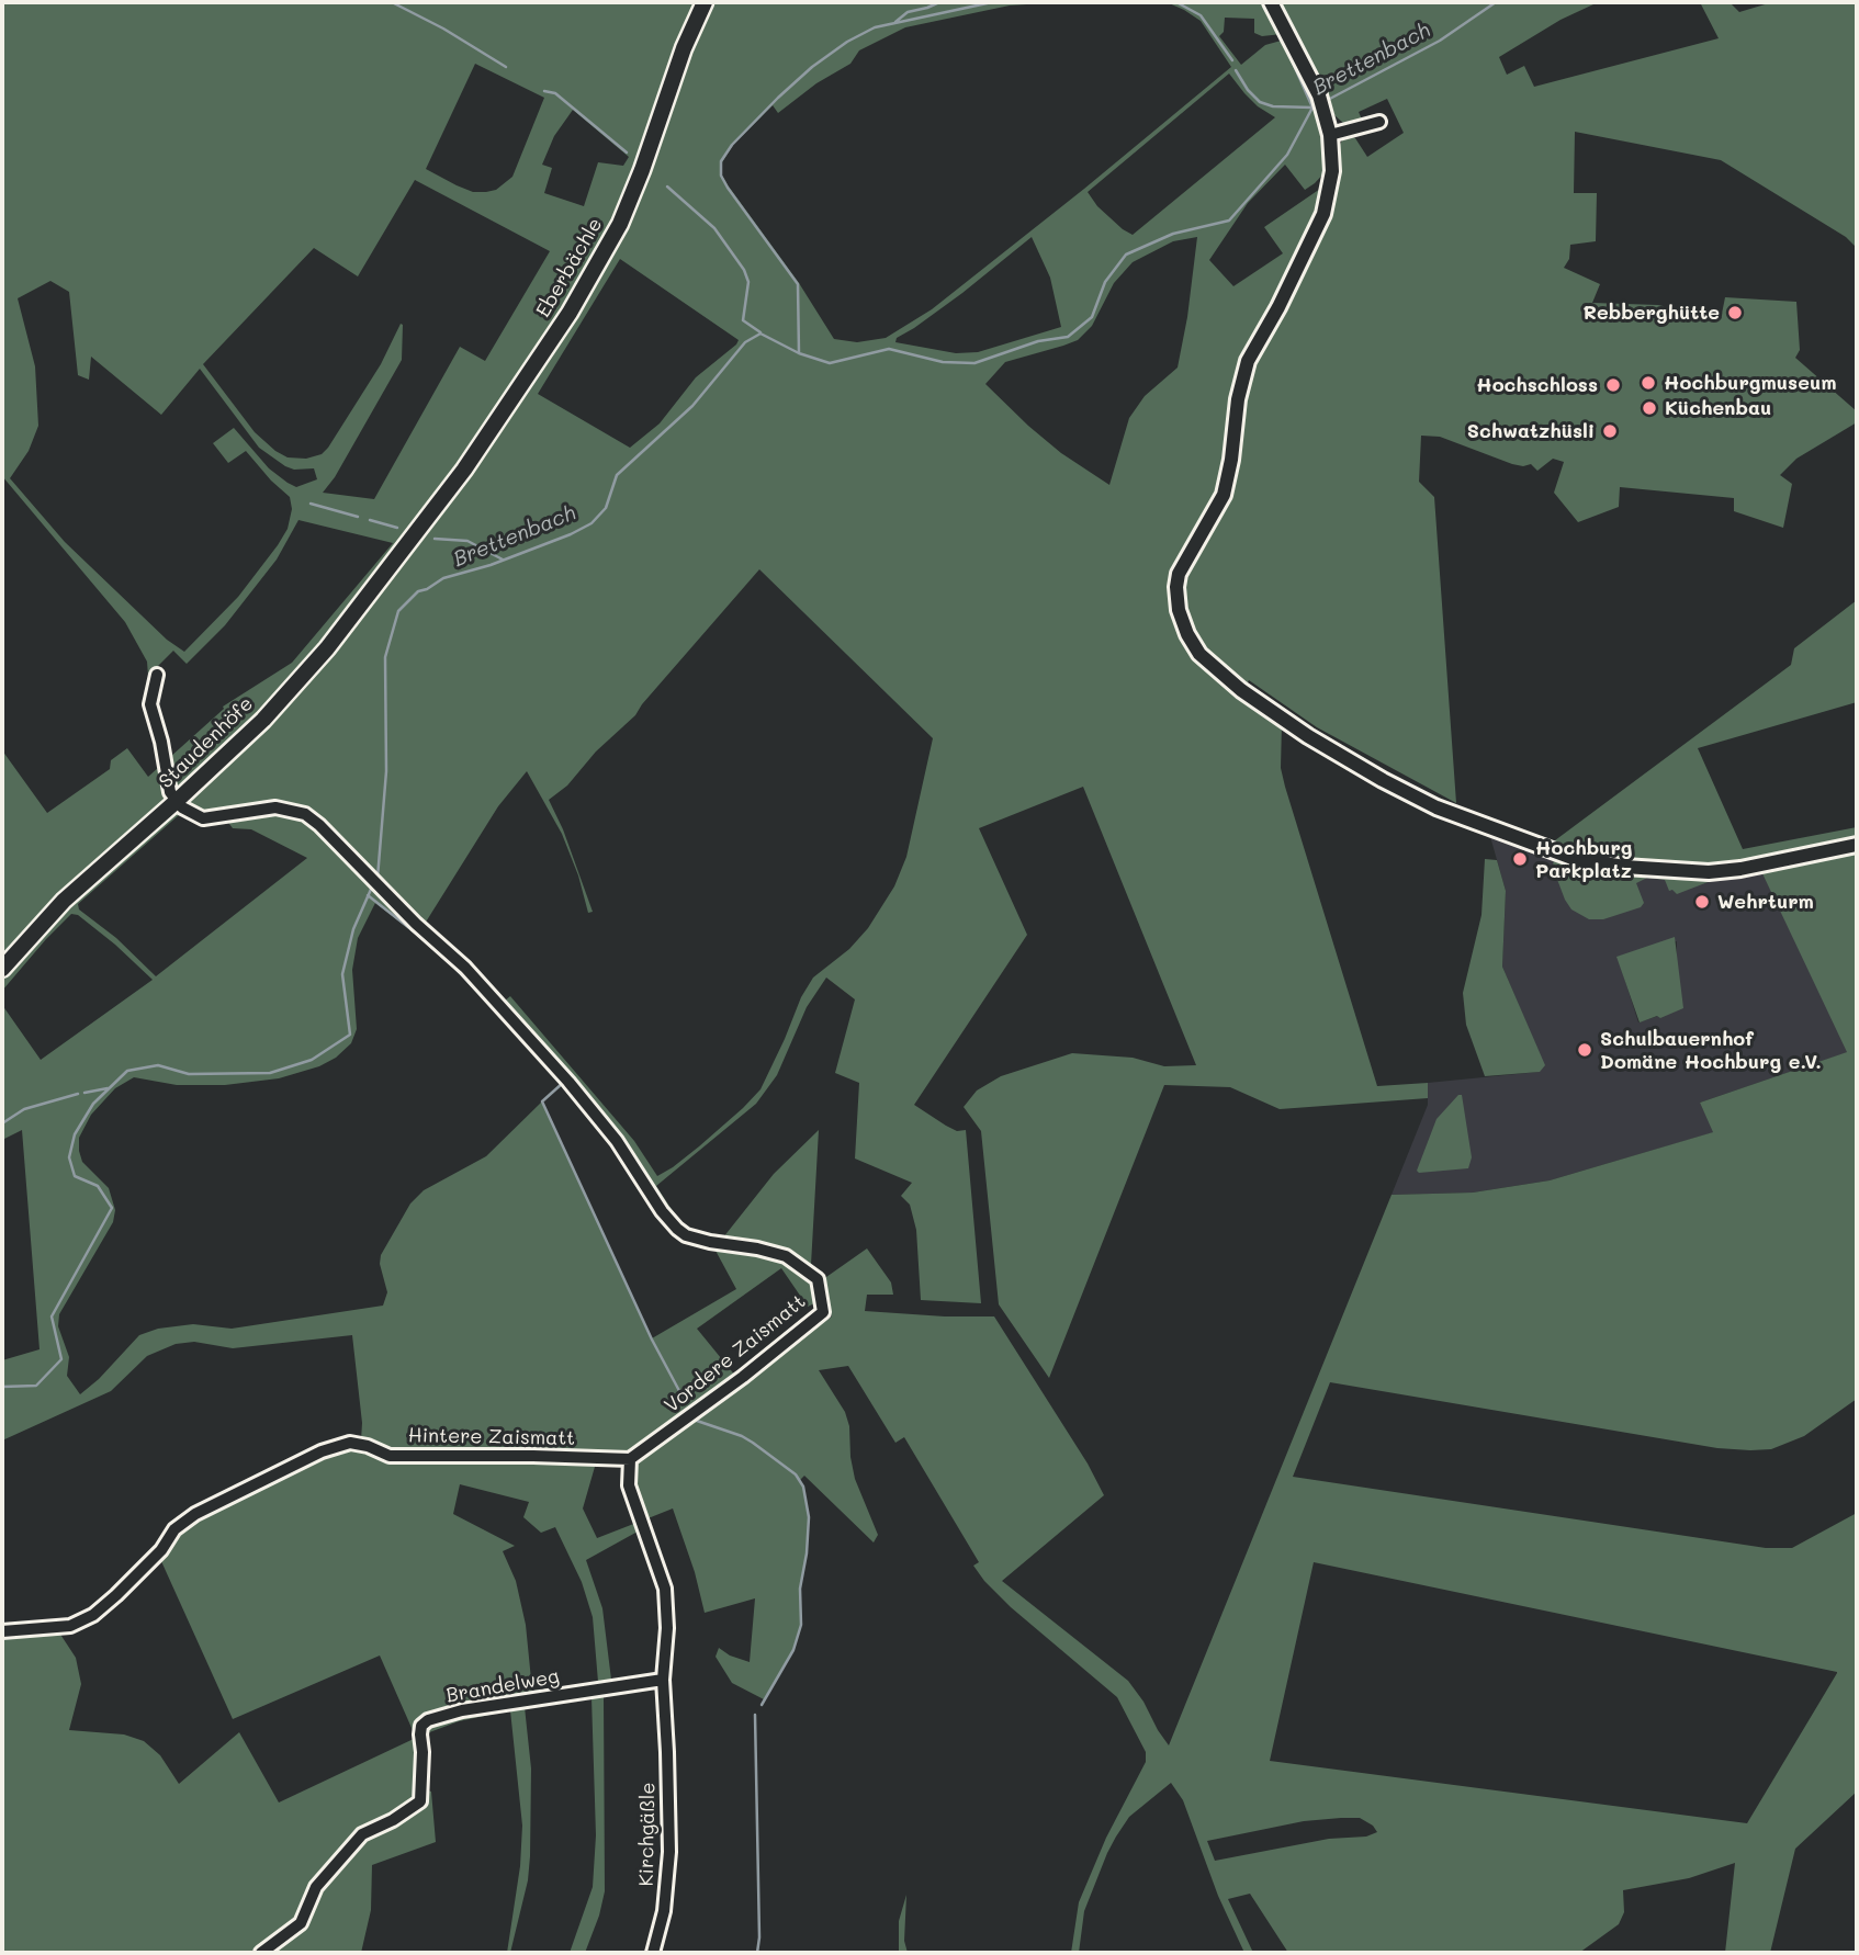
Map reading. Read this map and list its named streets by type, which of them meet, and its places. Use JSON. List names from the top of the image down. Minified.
{"streets":{"main road":["Eberbächle","Staudenhöfe"],"street":["Vordere Zaismatt","Hintere Zaismatt","Brandelweg","Kirchgäßle"]},"crossings":[["Eberbächle","Staudenhöfe"],["Staudenhöfe","Vordere Zaismatt"],["Vordere Zaismatt","Hintere Zaismatt"],["Brandelweg","Kirchgäßle"]],"water":["Brettenbach"],"places":["Rebberghütte","Hochburgmuseum","Hochschloss","Küchenbau","Schwatzhüsli","Hochburg Parkplatz","Wehrturm","Schulbauernhof Domäne Hochburg e.V."]}
